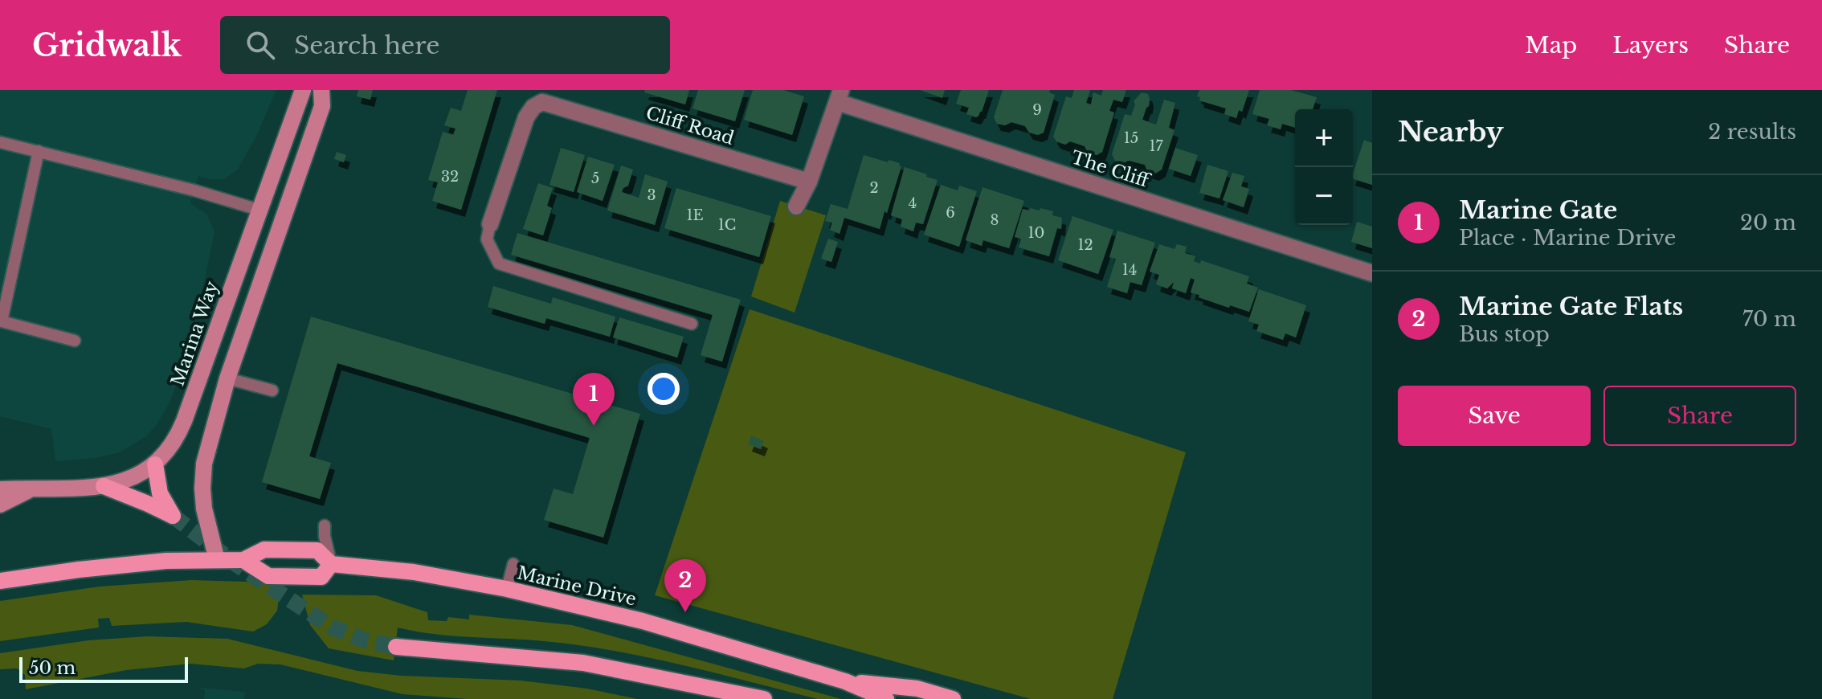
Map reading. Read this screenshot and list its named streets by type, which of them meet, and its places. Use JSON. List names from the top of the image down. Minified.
{"streets":{"main road":["Marine Drive"],"street":["Cliff Road","The Cliff","Marina Way"]},"house_numbers":["9","15","17","32","5","2","3","4","6","1E","8","1C","10","12","14"],"scale_bar":"50 m","page":{"header":"Gridwalk","search":"Search here","nav":["Map","Layers","Share"],"heading":["Nearby","2 results"],"map_buttons":["+","−"],"list":[{"mark":"1","name":"Marine Gate","note":"Place · Marine Drive","value":"20 m"},{"mark":"2","name":"Marine Gate Flats","note":"Bus stop","value":"70 m"}],"buttons":["Save","Share"],"pins":["1","2"],"scale":"50 m"}}
